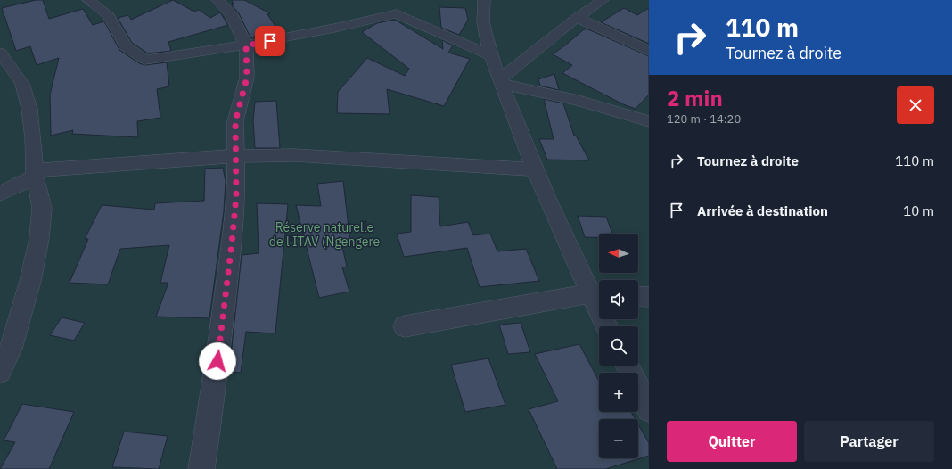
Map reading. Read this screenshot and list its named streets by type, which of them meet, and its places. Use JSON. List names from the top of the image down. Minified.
{"parks":["Réserve naturelle de l'ITAV (Ngengere"],"north":"left","page":{"turn":["110 m","Tournez à droite"],"heading":["2 min","120 m · 14:20"],"list":[{"name":"Tournez à droite","value":"110 m"},{"name":"Arrivée à destination","value":"10 m"}],"map_buttons":["+","−"],"buttons":["Quitter","Partager"]}}
